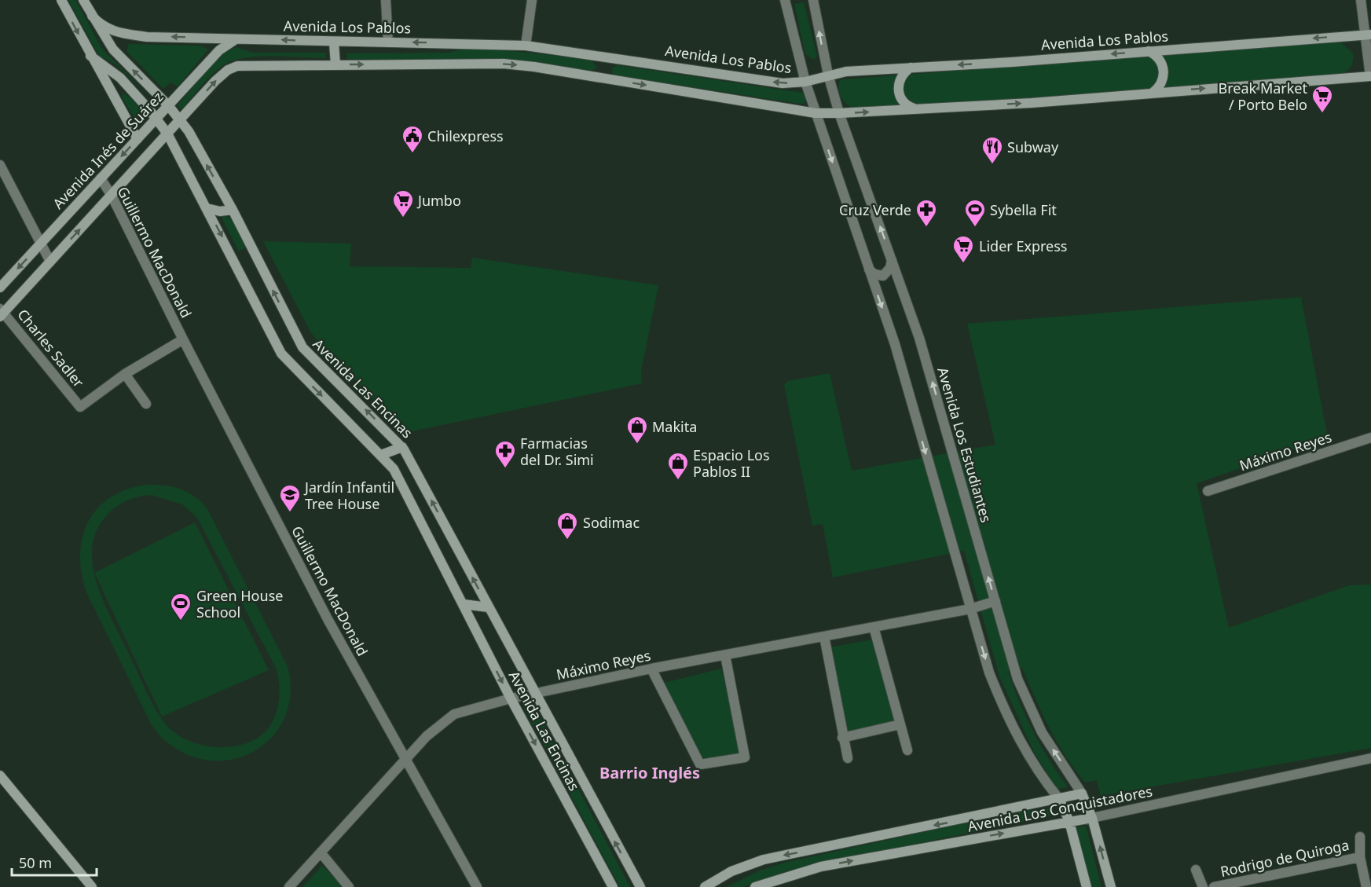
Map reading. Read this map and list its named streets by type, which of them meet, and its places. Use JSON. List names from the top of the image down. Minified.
{"streets":{"main road":["Avenida Los Pablos","Avenida Inés de Suárez","Avenida Las Encinas","Avenida Los Estudiantes","Avenida Los Conquistadores"],"street":["Guillermo MacDonald","Charles Sadler","Máximo Reyes","Rodrigo de Quiroga"]},"crossings":[["Avenida Los Pablos","Avenida Inés de Suárez"],["Avenida Los Pablos","Avenida Las Encinas"],["Avenida Los Pablos","Avenida Los Estudiantes"],["Avenida Inés de Suárez","Guillermo MacDonald"],["Avenida Inés de Suárez","Avenida Las Encinas"],["Guillermo MacDonald","Charles Sadler"],["Guillermo MacDonald","Máximo Reyes"],["Avenida Las Encinas","Máximo Reyes"],["Avenida Los Estudiantes","Máximo Reyes"],["Avenida Los Estudiantes","Avenida Los Conquistadores"]],"districts":["Barrio Inglés"],"places":{"supermarket":["Break Market / Porto Belo","Jumbo","Lider Express"],"public building":["Chilexpress"],"restaurant":["Subway"],"pharmacy":["Cruz Verde","Farmacias del Dr. Simi"],"sports":["Sybella Fit","Green House School"],"shop":["Makita","Espacio Los Pablos II","Sodimac"],"school or university":["Jardín Infantil Tree House"]},"scale_bar":"50 m"}
